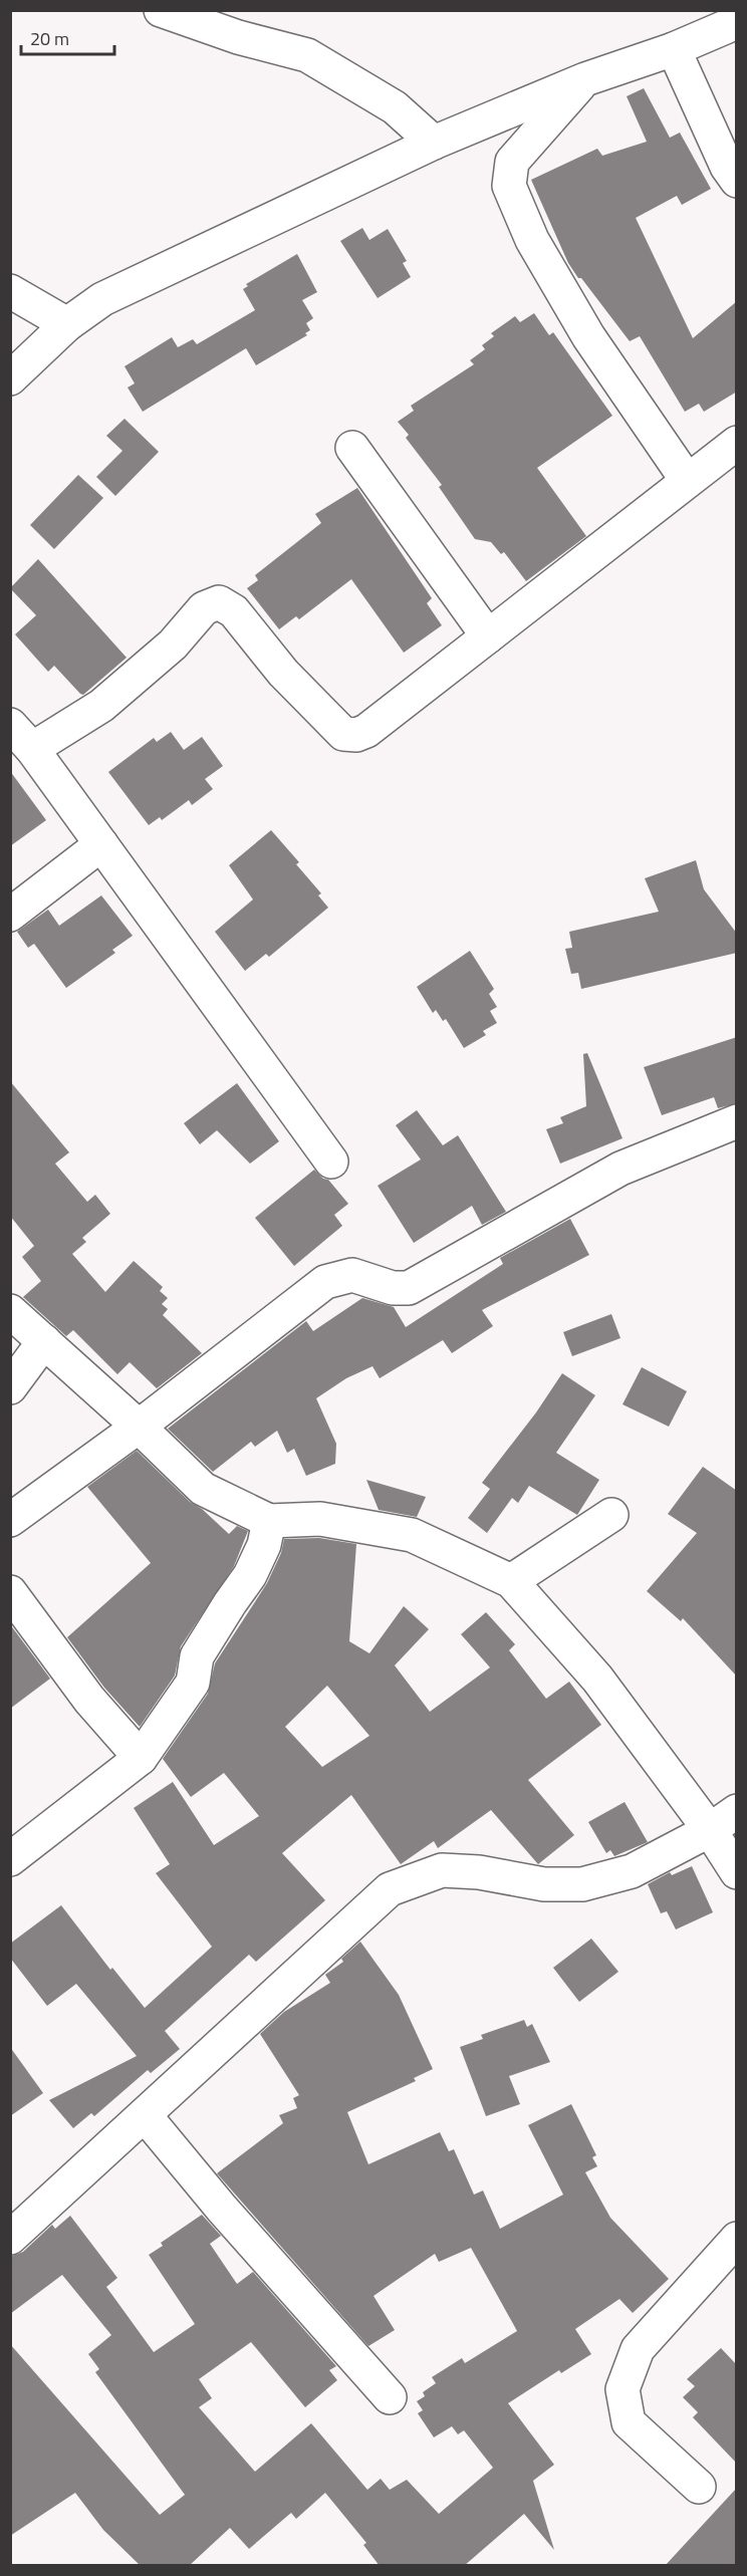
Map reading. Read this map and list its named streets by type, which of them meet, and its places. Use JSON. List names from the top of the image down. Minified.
{"scale_bar":"20 m"}
